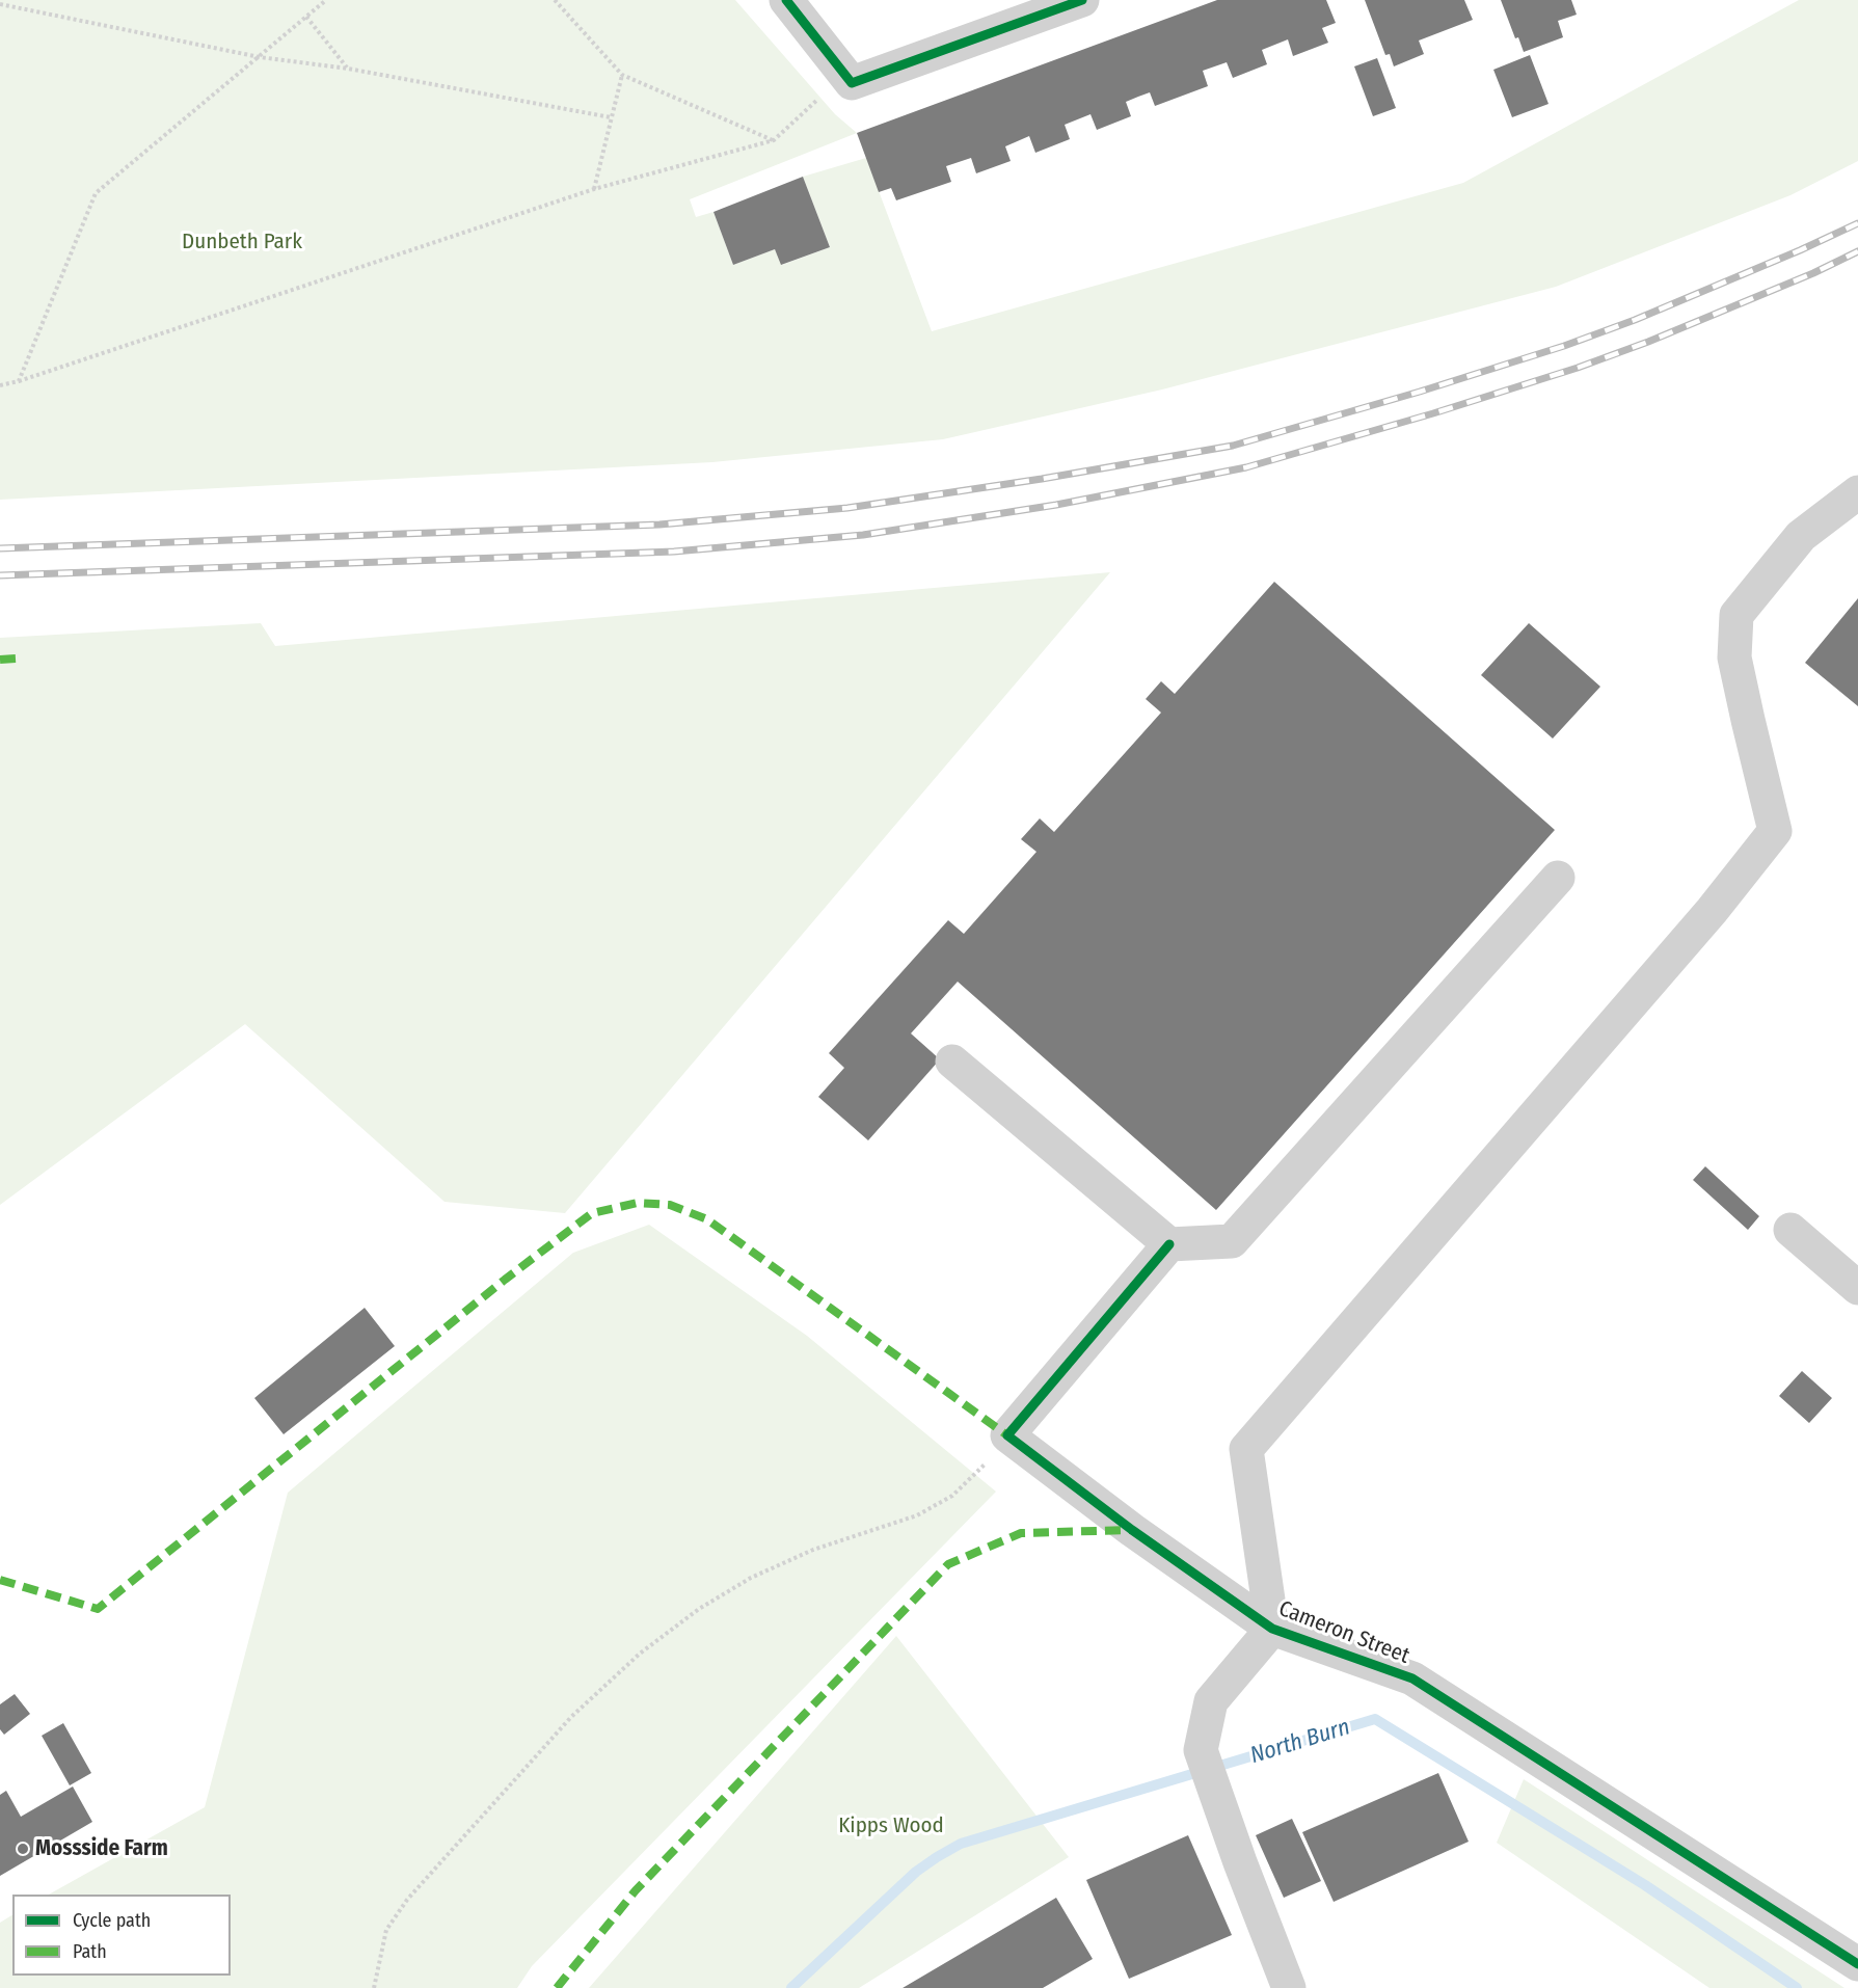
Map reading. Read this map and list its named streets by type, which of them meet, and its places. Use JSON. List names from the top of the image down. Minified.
{"streets":{"street":["Cameron Street"]},"water":["North Burn"],"parks":["Dunbeth Park","Kipps Wood"],"places":["Mossside Farm"],"legend":["Cycle path","Path"]}
